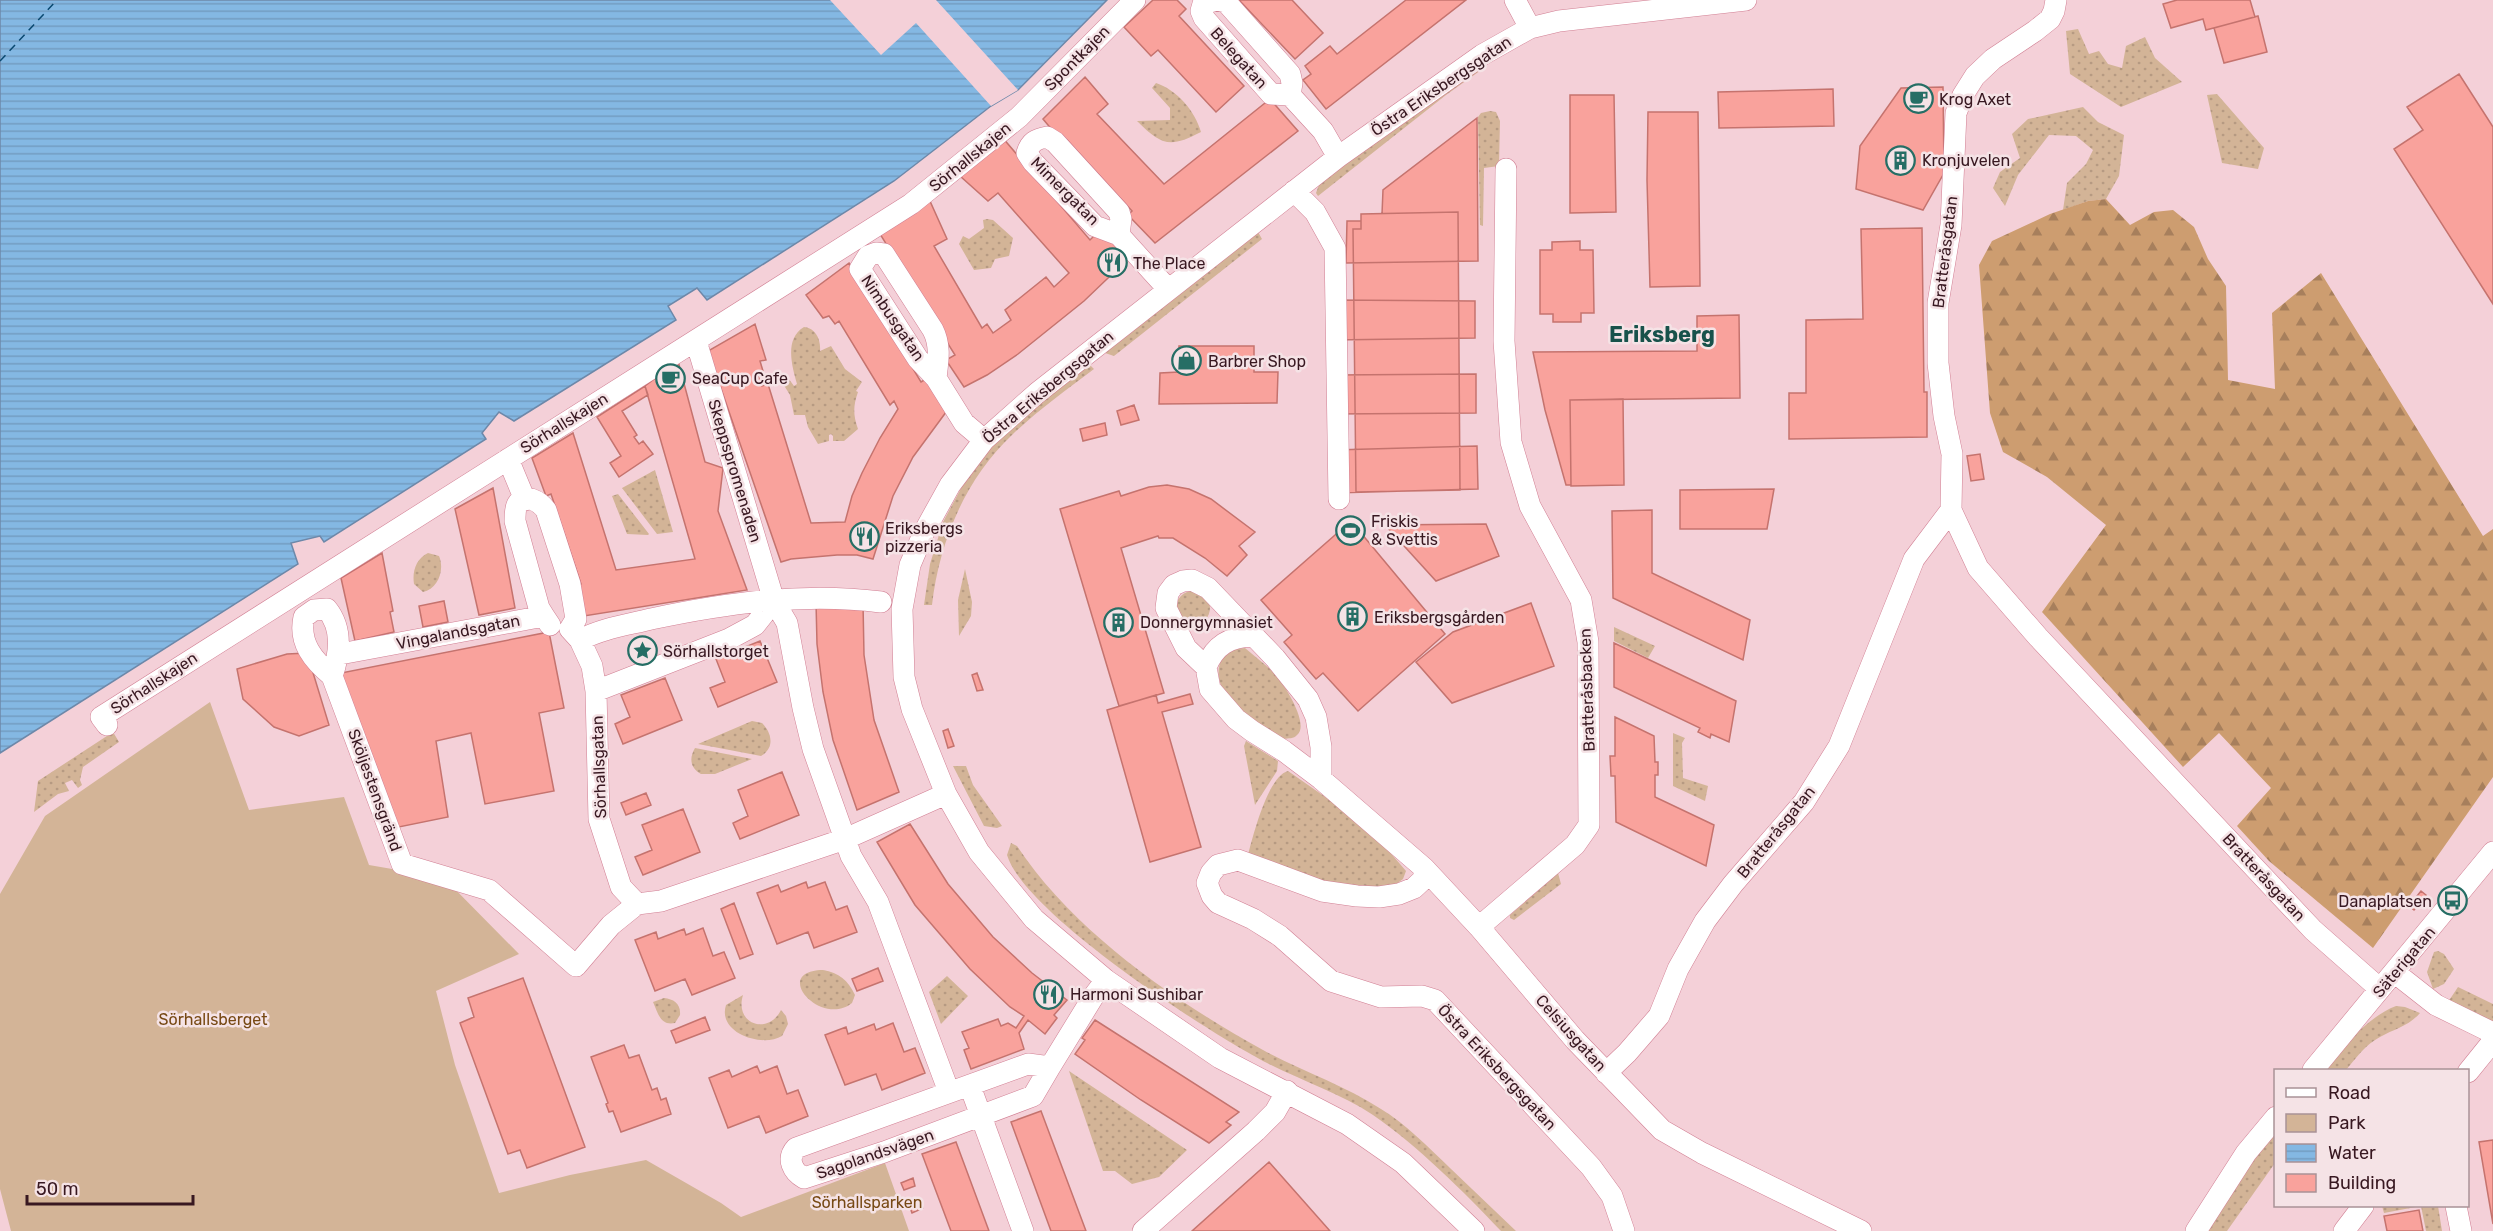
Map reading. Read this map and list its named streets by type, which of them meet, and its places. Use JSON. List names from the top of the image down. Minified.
{"streets":{"street":["Spontkajen","Belegatan","Östra Eriksbergsgatan","Sörhallskajen","Mimergatan","Bratteråsgatan","Nimbusgatan","Skeppspromenaden","Vingalandsgatan","Bratteråsbacken","Sörhallsgatan","Sköljestensgränd","Säterigatan","Celsiusgatan","Sagolandsvägen"]},"crossings":[["Spontkajen","Sörhallskajen"],["Spontkajen","Mimergatan"],["Belegatan","Östra Eriksbergsgatan"],["Östra Eriksbergsgatan","Mimergatan"],["Östra Eriksbergsgatan","Nimbusgatan"],["Östra Eriksbergsgatan","Celsiusgatan"],["Östra Eriksbergsgatan","Sagolandsvägen"],["Sörhallskajen","Mimergatan"],["Sörhallskajen","Nimbusgatan"],["Sörhallskajen","Skeppspromenaden"],["Sörhallskajen","Sköljestensgränd"],["Bratteråsgatan","Säterigatan"],["Bratteråsgatan","Celsiusgatan"],["Skeppspromenaden","Sagolandsvägen"],["Vingalandsgatan","Sörhallsgatan"],["Bratteråsbacken","Celsiusgatan"],["Sörhallsgatan","Sköljestensgränd"]],"districts":["Eriksberg"],"parks":["Sörhallsberget","Sörhallsparken"],"places":{"cafe":["Krog Axet","SeaCup Cafe"],"building":["Kronjuvelen","Eriksbergsgården","Donnergymnasiet"],"restaurant":["The Place","Eriksbergs pizzeria","Harmoni Sushibar"],"shop":["Barbrer Shop"],"sports":["Friskis & Svettis"],"place":["Sörhallstorget"],"bus stop":["Danaplatsen"]},"legend":["Road","Park","Water","Building"],"scale_bar":"50 m"}
